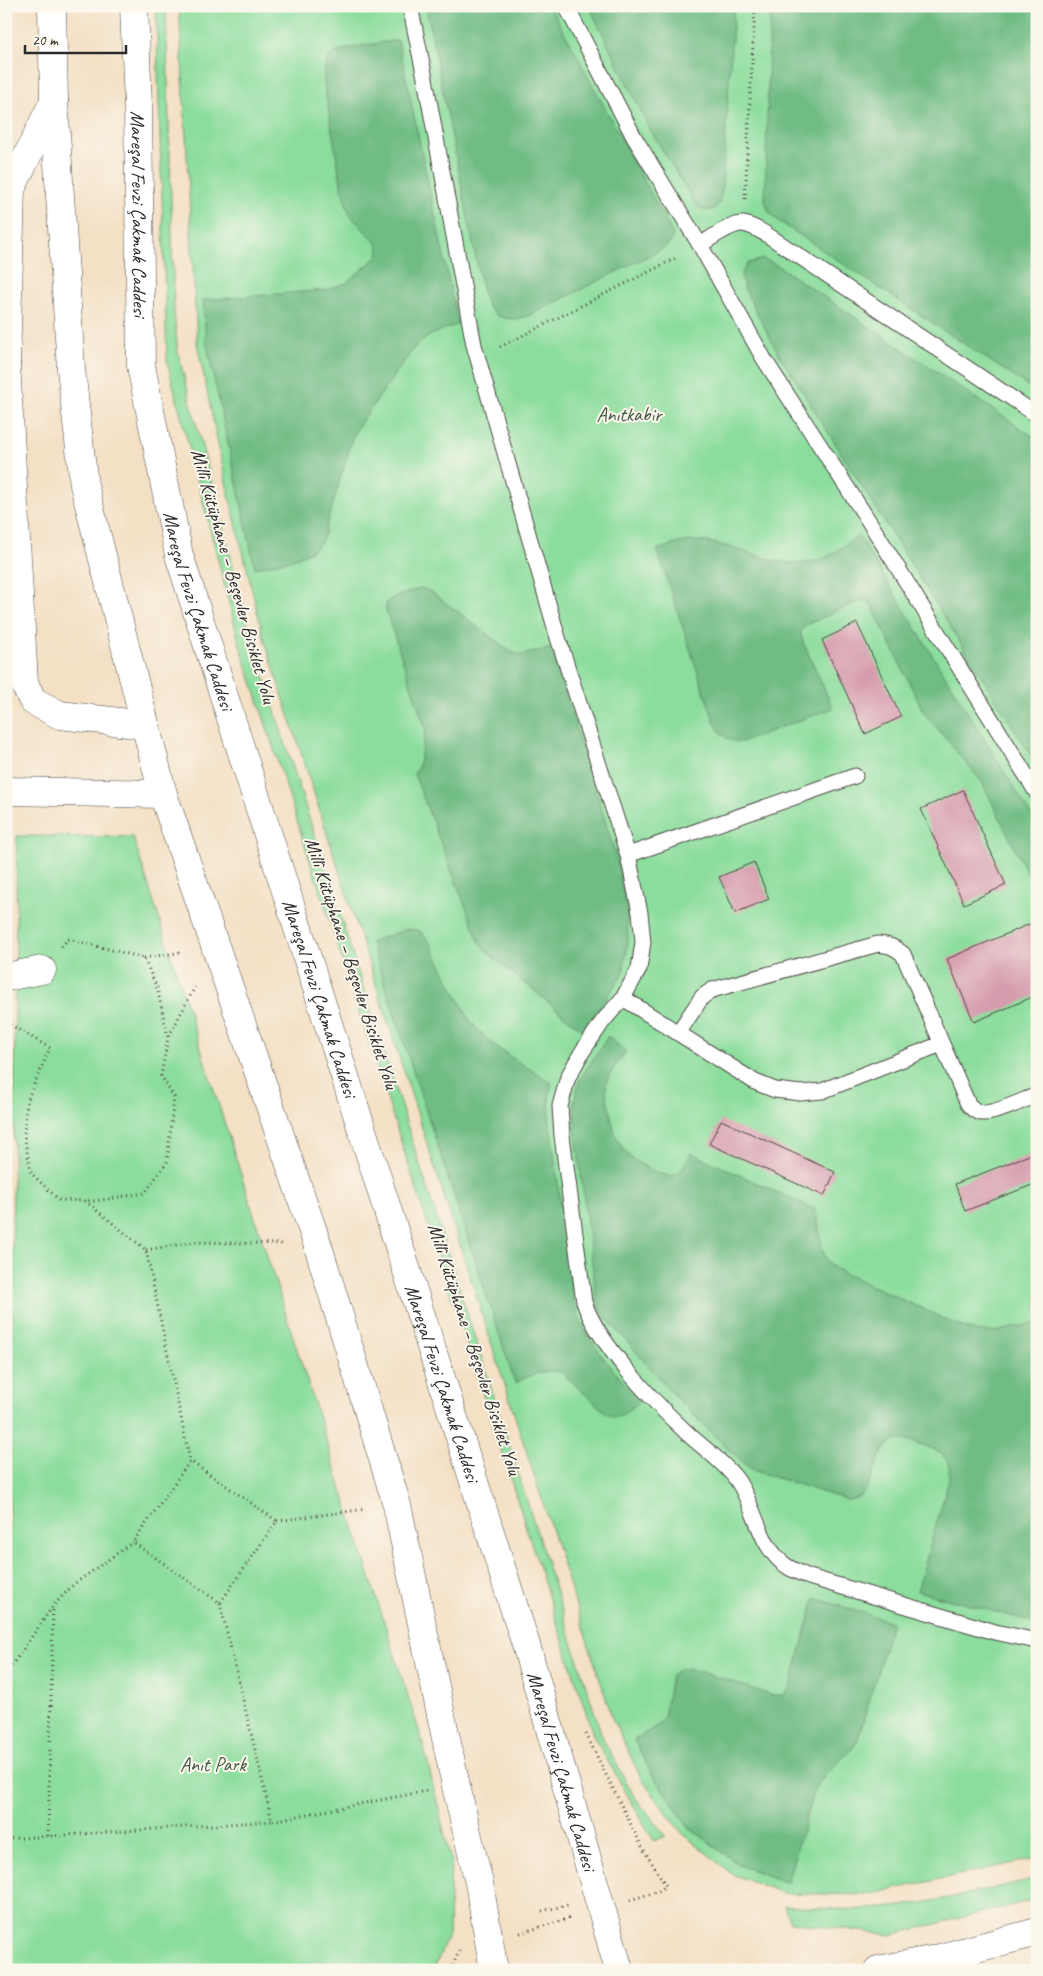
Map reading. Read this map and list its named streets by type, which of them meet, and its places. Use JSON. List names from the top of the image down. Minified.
{"streets":{"main road":["Mareşal Fevzi Çakmak Caddesi"]},"parks":["Anıtkabir","Anıt Park"],"scale_bar":"20 m"}
